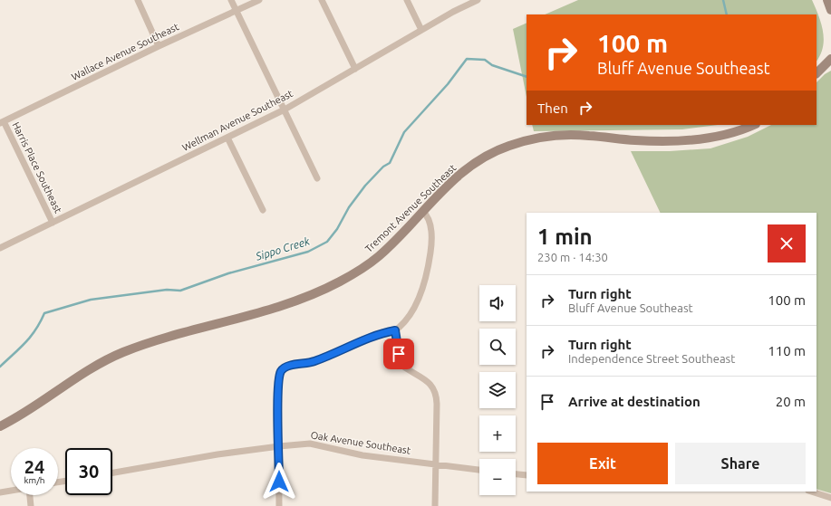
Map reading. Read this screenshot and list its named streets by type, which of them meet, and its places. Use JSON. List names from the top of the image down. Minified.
{"streets":{"street":["Wallace Avenue Southeast","Wellman Avenue Southeast","Harris Place Southeast","Tremont Avenue Southeast","Oak Avenue Southeast"]},"crossings":[["Wallace Avenue Southeast","Harris Place Southeast"],["Wellman Avenue Southeast","Harris Place Southeast"]],"water":["Sippo Creek"],"page":{"turn":["100 m","Bluff Avenue Southeast"],"then":"Then","heading":["1 min","230 m · 14:30"],"list":[{"name":"Turn right","note":"Bluff Avenue Southeast","value":"100 m"},{"name":"Turn right","note":"Independence Street Southeast","value":"110 m"},{"name":"Arrive at destination","value":"20 m"}],"map_buttons":["+","−"],"buttons":["Exit","Share"],"speed":"24 km/h","limit":"30"}}
